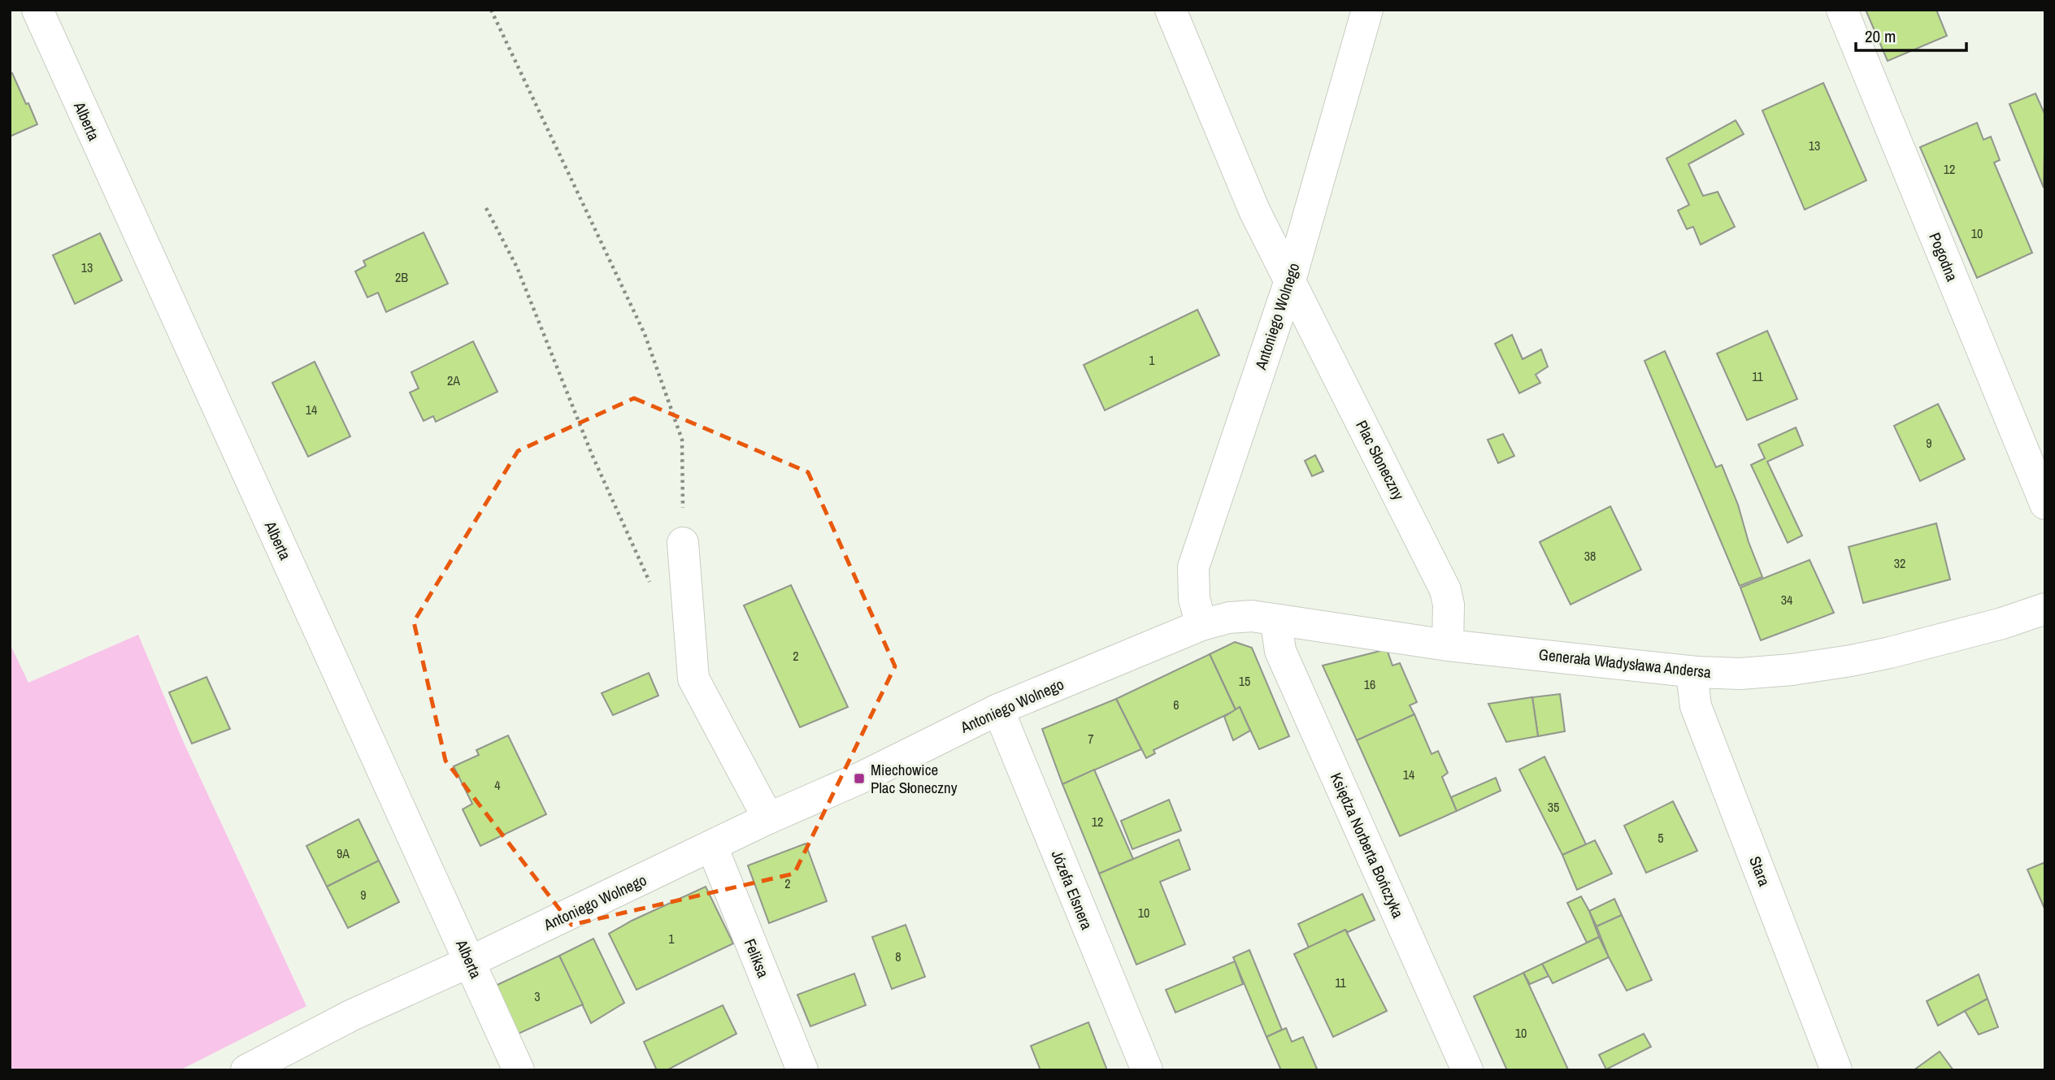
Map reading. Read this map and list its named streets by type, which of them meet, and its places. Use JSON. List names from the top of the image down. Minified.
{"streets":{"street":["Alberta","Pogodna","Antoniego Wolnego","Plac Słoneczny","Generała Władysława Andersa","Księdza Norberta Bończyka","Stara","Józefa Elsnera","Feliksa"]},"crossings":[["Alberta","Antoniego Wolnego"],["Antoniego Wolnego","Plac Słoneczny"],["Antoniego Wolnego","Generała Władysława Andersa"],["Antoniego Wolnego","Józefa Elsnera"],["Antoniego Wolnego","Feliksa"],["Plac Słoneczny","Generała Władysława Andersa"],["Generała Władysława Andersa","Księdza Norberta Bończyka"],["Generała Władysława Andersa","Stara"]],"places":{"transit":["Miechowice Plac Słoneczny"]},"house_numbers":["13","12","10","13","2B","1","11","2A","14","9","38","32","34","2","15","16","6","7","14","4","35","12","5","9A","2","9","10","1","8","11","3","10"],"scale_bar":"20 m"}
